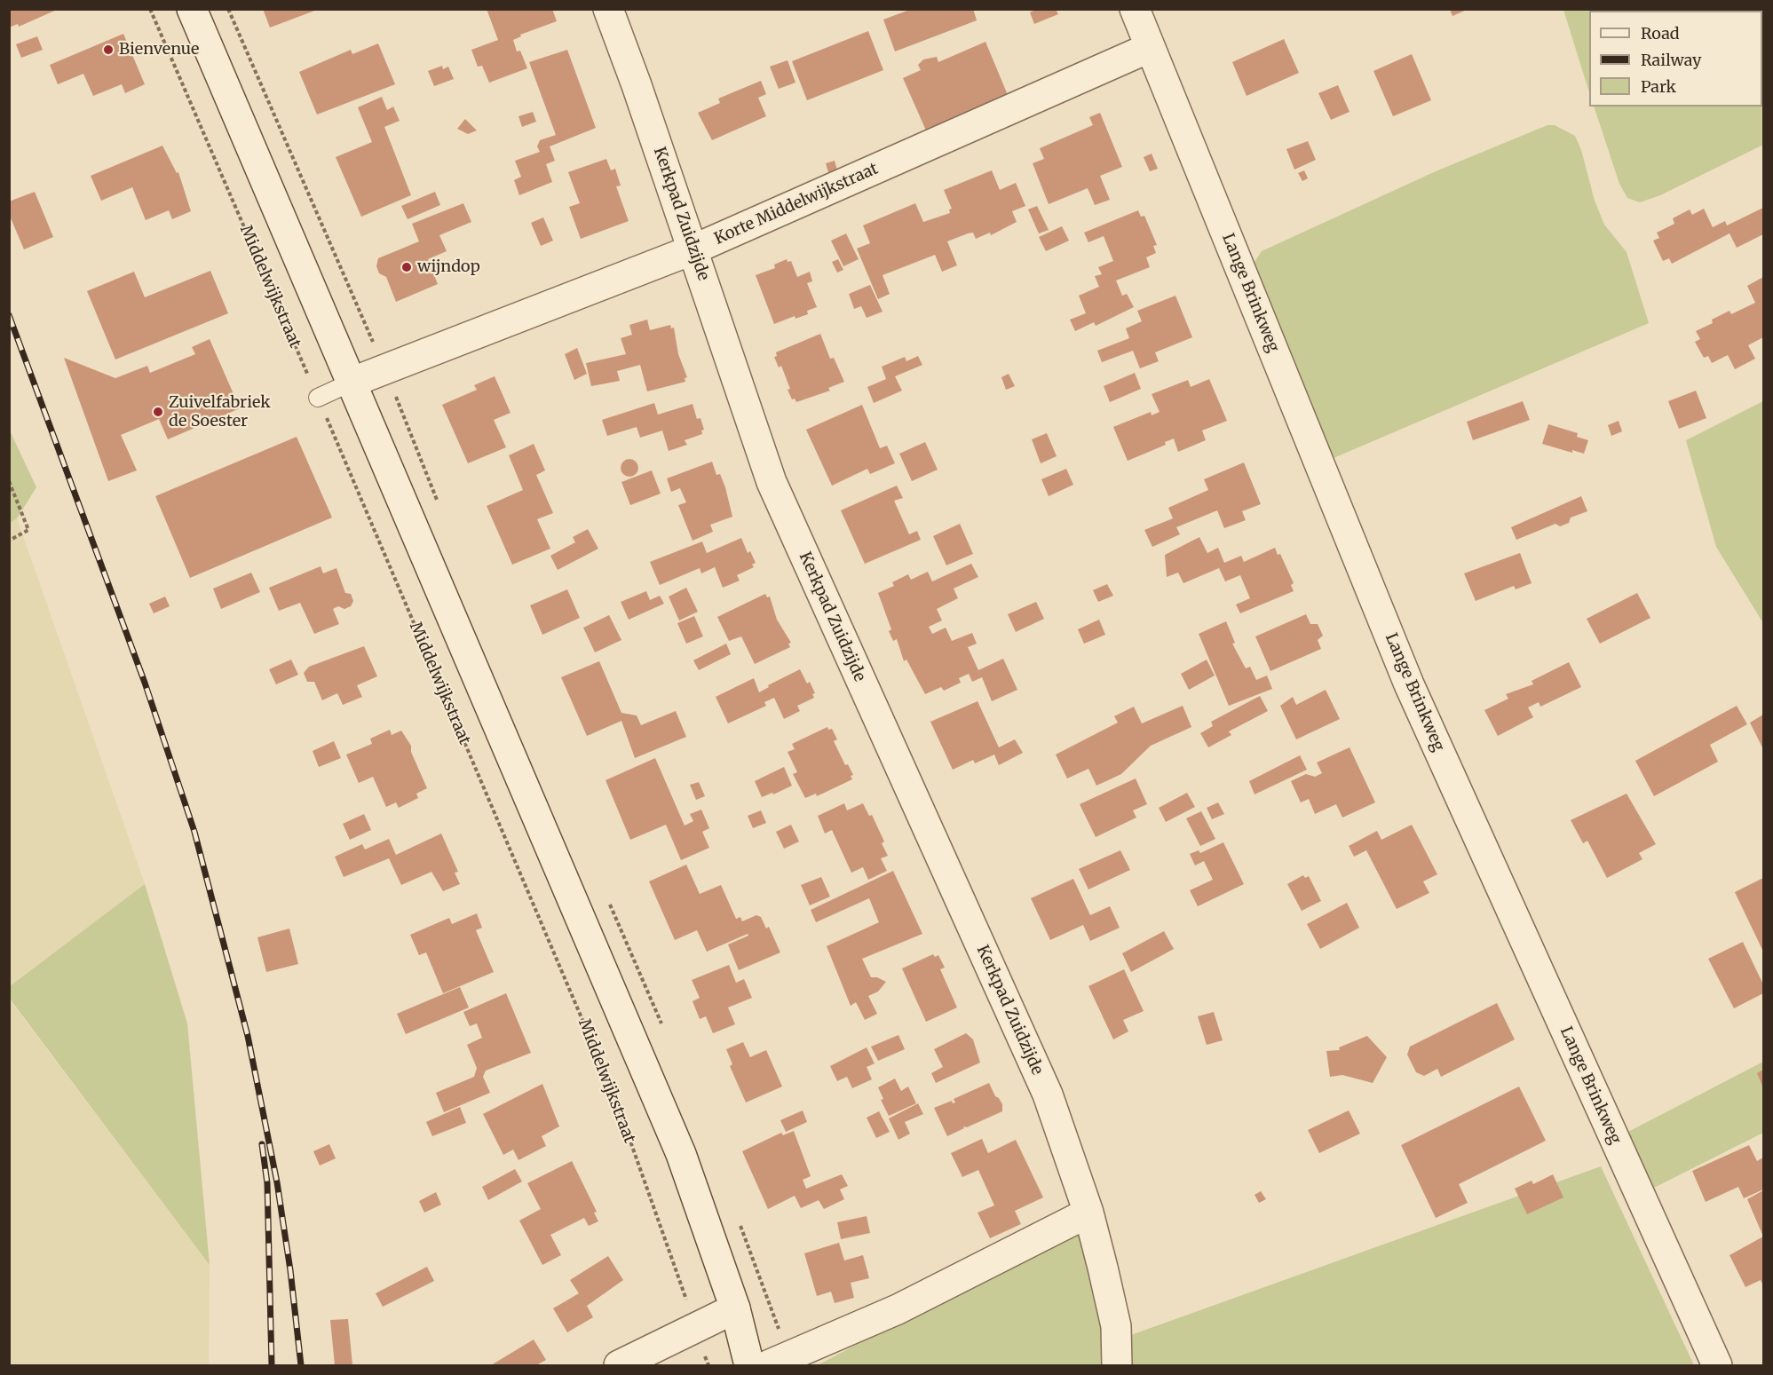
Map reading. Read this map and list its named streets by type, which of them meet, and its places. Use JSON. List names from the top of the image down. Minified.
{"streets":{"street":["Korte Middelwijkstraat","Kerkpad Zuidzijde","Lange Brinkweg"],"path":["Middelwijkstraat"]},"crossings":[["Korte Middelwijkstraat","Kerkpad Zuidzijde"],["Korte Middelwijkstraat","Lange Brinkweg"]],"places":["Bienvenue","wijndop","Zuivelfabriek de Soester"],"legend":["Road","Railway","Park"]}
